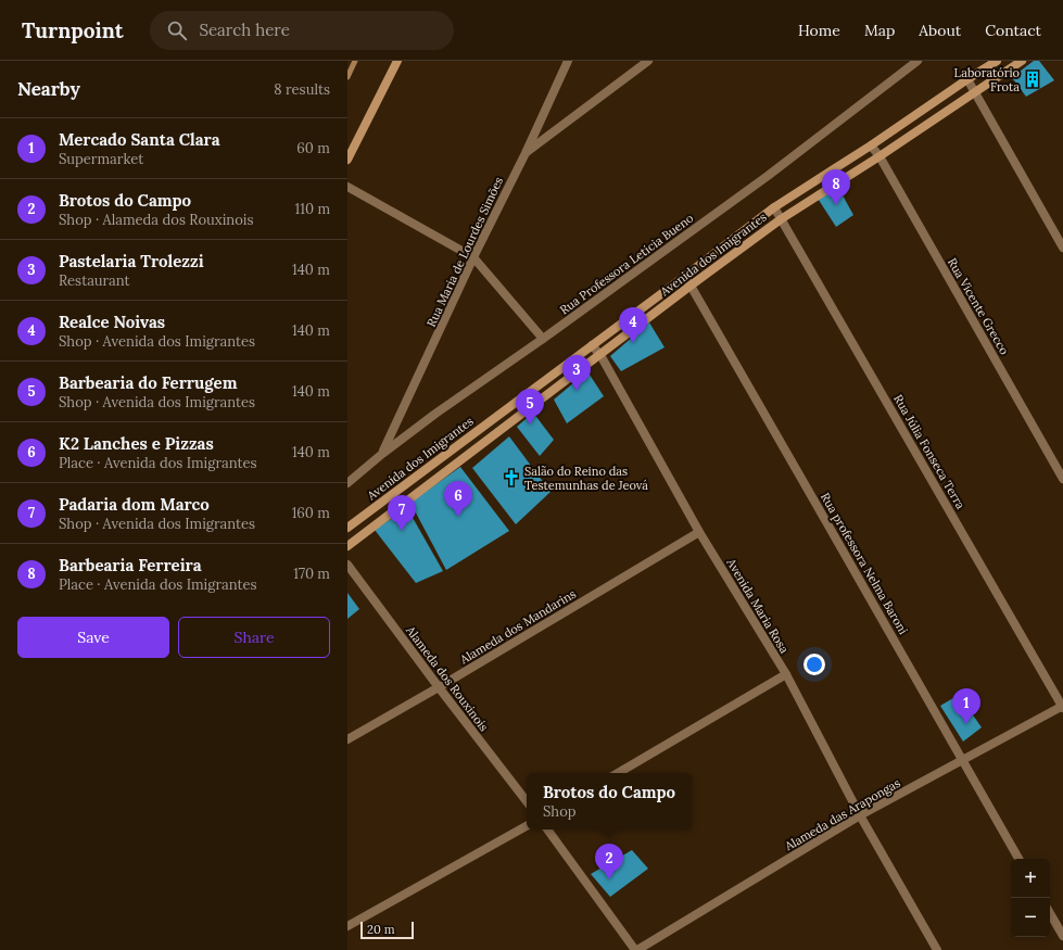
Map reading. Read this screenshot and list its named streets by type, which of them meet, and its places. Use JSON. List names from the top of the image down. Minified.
{"streets":{"main road":["Avenida dos Imigrantes"],"street":["Rua Maria de Lourdes Simões","Rua Professora Letícia Bueno","Rua Vicente Grecco","Rua Júlia Fonseca Terra","Rua professora Nelma Baroni","Avenida Maria Rosa","Alameda dos Mandarins","Alameda dos Rouxinois","Alameda das Arapongas"]},"crossings":[["Rua Maria de Lourdes Simões","Rua Professora Letícia Bueno"],["Avenida dos Imigrantes","Rua Vicente Grecco"],["Avenida dos Imigrantes","Rua Júlia Fonseca Terra"],["Avenida dos Imigrantes","Rua professora Nelma Baroni"],["Avenida dos Imigrantes","Avenida Maria Rosa"],["Rua Júlia Fonseca Terra","Alameda das Arapongas"],["Rua professora Nelma Baroni","Alameda das Arapongas"],["Avenida Maria Rosa","Alameda dos Mandarins"],["Avenida Maria Rosa","Alameda das Arapongas"],["Alameda dos Mandarins","Alameda dos Rouxinois"]],"places":{"building":["Laboratório Frota"],"church":["Salão do Reino das Testemunhas de Jeová"]},"scale_bar":"20 m","page":{"header":"Turnpoint","search":"Search here","nav":["Home","Map","About","Contact"],"heading":["Nearby","8 results"],"list":[{"mark":"1","name":"Mercado Santa Clara","note":"Supermarket","value":"60 m"},{"mark":"2","name":"Brotos do Campo","note":"Shop · Alameda dos Rouxinois","value":"110 m"},{"mark":"3","name":"Pastelaria Trolezzi","note":"Restaurant","value":"140 m"},{"mark":"4","name":"Realce Noivas","note":"Shop · Avenida dos Imigrantes","value":"140 m"},{"mark":"5","name":"Barbearia do Ferrugem","note":"Shop · Avenida dos Imigrantes","value":"140 m"},{"mark":"6","name":"K2 Lanches e Pizzas","note":"Place · Avenida dos Imigrantes","value":"140 m"},{"mark":"7","name":"Padaria dom Marco","note":"Shop · Avenida dos Imigrantes","value":"160 m"},{"mark":"8","name":"Barbearia Ferreira","note":"Place · Avenida dos Imigrantes","value":"170 m"}],"pins":["8","4","3","5","6","7","1","2"],"buttons":["Save","Share"],"popup":["Brotos do Campo","Shop"],"map_buttons":["+","−"],"scale":"20 m"}}
